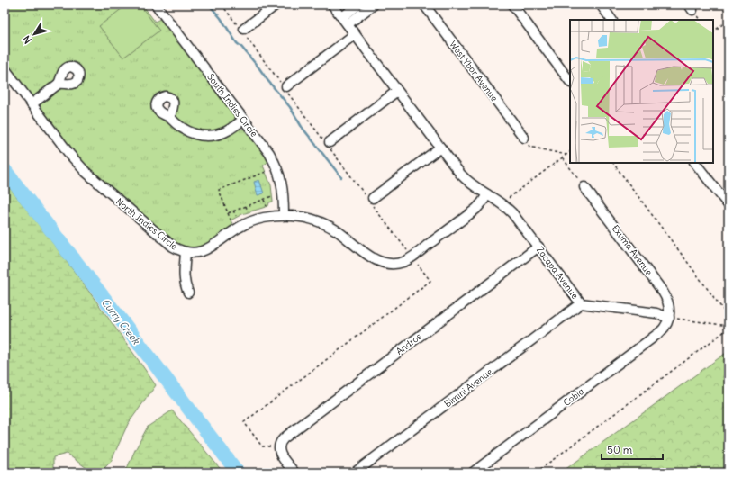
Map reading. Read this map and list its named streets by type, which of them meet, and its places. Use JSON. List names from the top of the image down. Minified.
{"streets":{"street":["West Ybor Avenue","South Indies Circle","North Indies Circle","Exuma Avenue","Zacapa Avenue","Andros","Bimini Avenue","Cobia"]},"crossings":[["South Indies Circle","North Indies Circle"],["Exuma Avenue","Zacapa Avenue"],["Exuma Avenue","Cobia"],["Zacapa Avenue","Andros"],["Zacapa Avenue","Bimini Avenue"],["Zacapa Avenue","Cobia"]],"water":["Curry Creek"],"scale_bar":"50 m","north":"bottom left"}
